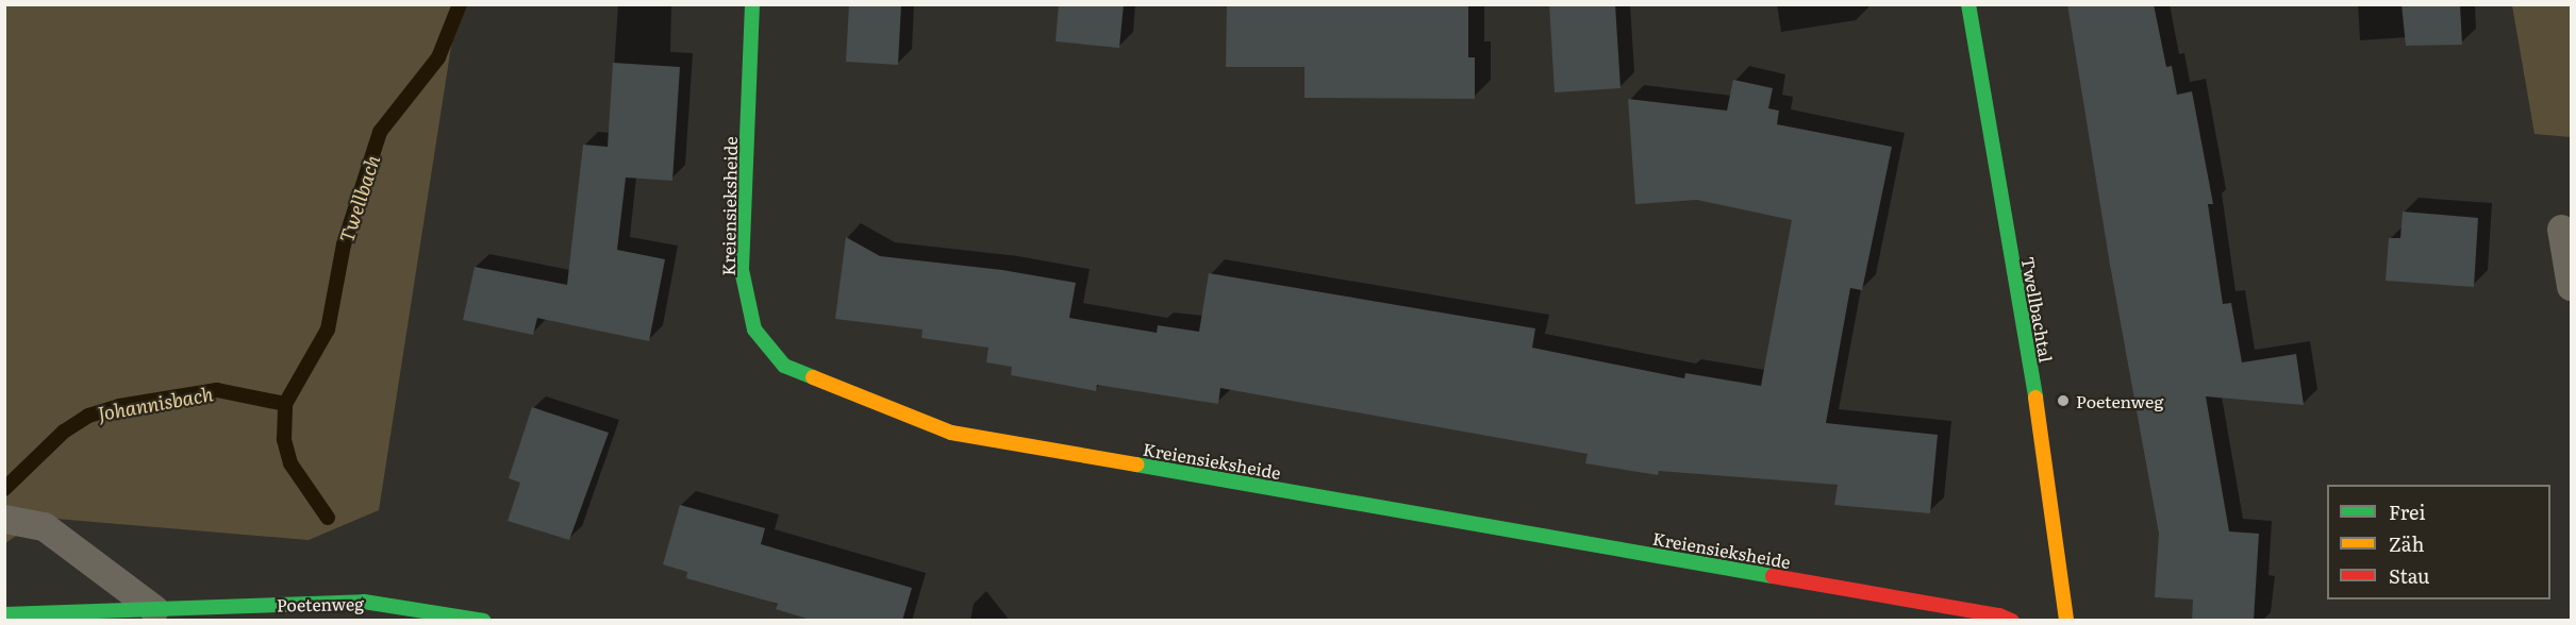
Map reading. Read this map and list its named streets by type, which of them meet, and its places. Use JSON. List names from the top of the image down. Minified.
{"streets":{"street":["Kreiensieksheide","Twellbachtal","Poetenweg"]},"water":["Twellbach","Johannisbach"],"places":["Poetenweg"],"legend":["Frei","Zäh","Stau"]}
